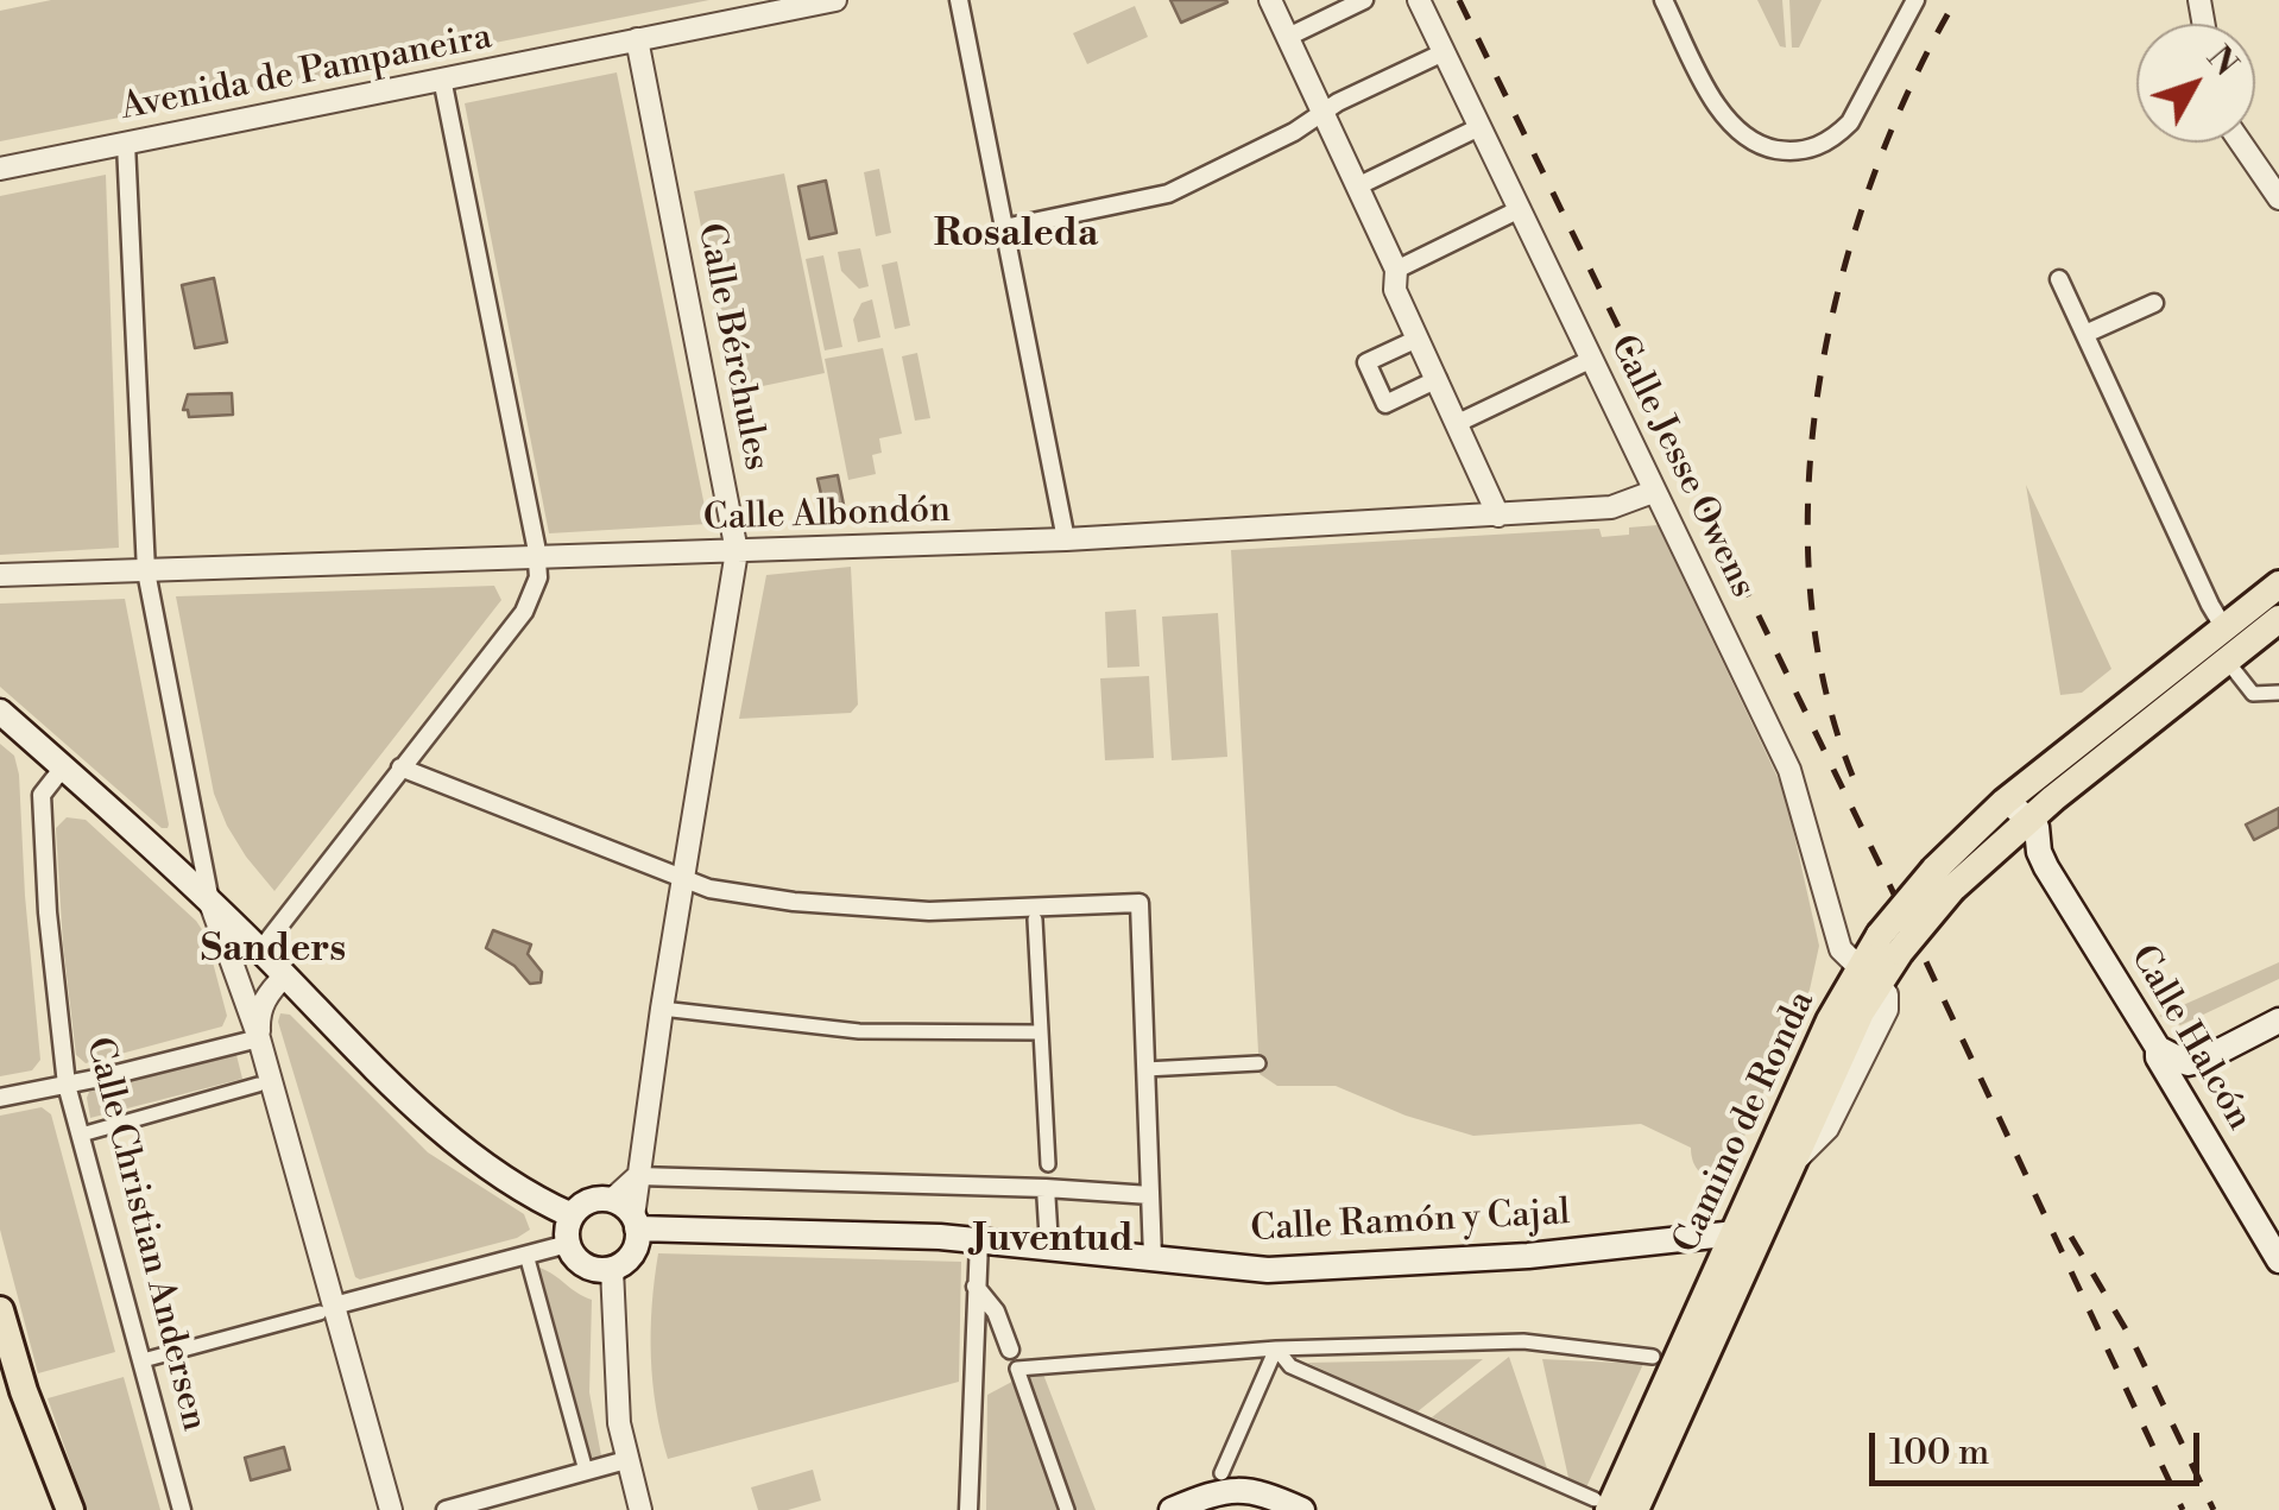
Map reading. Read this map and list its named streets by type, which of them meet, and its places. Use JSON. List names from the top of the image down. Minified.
{"streets":{"main road":["Calle Halcón","Camino de Ronda","Calle Ramón y Cajal"],"street":["Avenida de Pampaneira","Calle Bérchules","Calle Jesse Owens","Calle Albondón","Calle Christian Andersen"]},"crossings":[["Avenida de Pampaneira","Calle Bérchules"],["Calle Bérchules","Calle Albondón"],["Calle Bérchules","Calle Ramón y Cajal"],["Calle Jesse Owens","Calle Albondón"],["Calle Jesse Owens","Camino de Ronda"],["Calle Halcón","Camino de Ronda"],["Camino de Ronda","Calle Ramón y Cajal"]],"districts":["Rosaleda","Sanders","Juventud"],"scale_bar":"100 m","north":"top right"}
